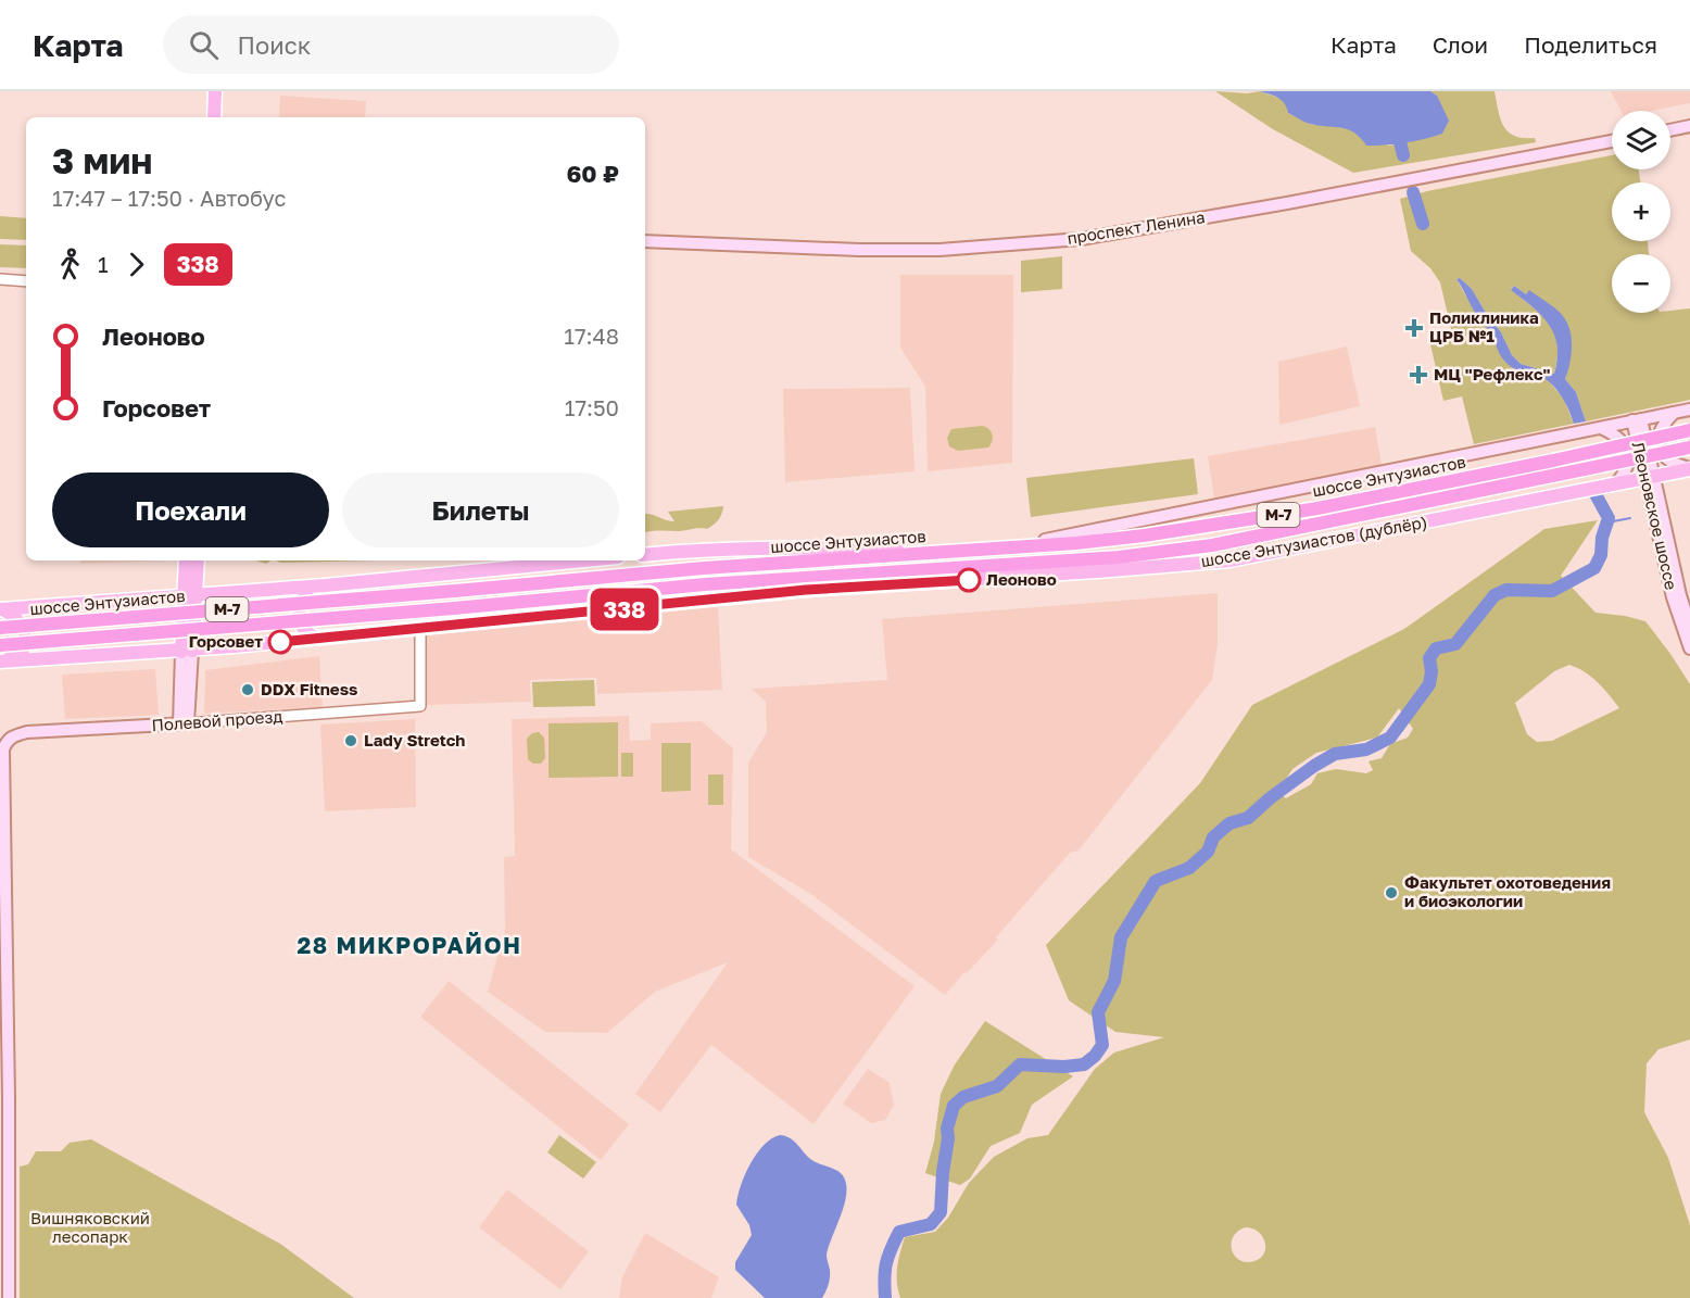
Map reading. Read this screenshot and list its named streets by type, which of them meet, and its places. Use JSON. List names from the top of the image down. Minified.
{"streets":{"highway":["шоссе Энтузиастов","М-7"],"main road":["проспект Ленина","Леоновское шоссе","шоссе Энтузиастов (дублёр)","Полевой проезд"]},"crossings":[["Леоновское шоссе","шоссе Энтузиастов (дублёр)"],["шоссе Энтузиастов (дублёр)","Полевой проезд"]],"districts":["28 МИКРОРАЙОН"],"parks":["Вишняковский лесопарк"],"places":{"health":["Поликлиника ЦРБ №1","МЦ \"Рефлекс\""],"other":["Леоново","Горсовет","DDX Fitness","Lady Stretch","Факультет охотоведения и биоэкологии"]},"lines":["bus line 338"],"page":{"header":"Карта","search":"Поиск","nav":["Карта","Слои","Поделиться"],"on_map":"338","map_buttons":["+","−"],"heading":["3 мин","17:47 – 17:50 · Автобус","60 ₽"],"legs":["1","338"],"list":[{"name":"Леоново","value":"17:48"},{"name":"Горсовет","value":"17:50"}],"buttons":["Поехали","Билеты"]}}
